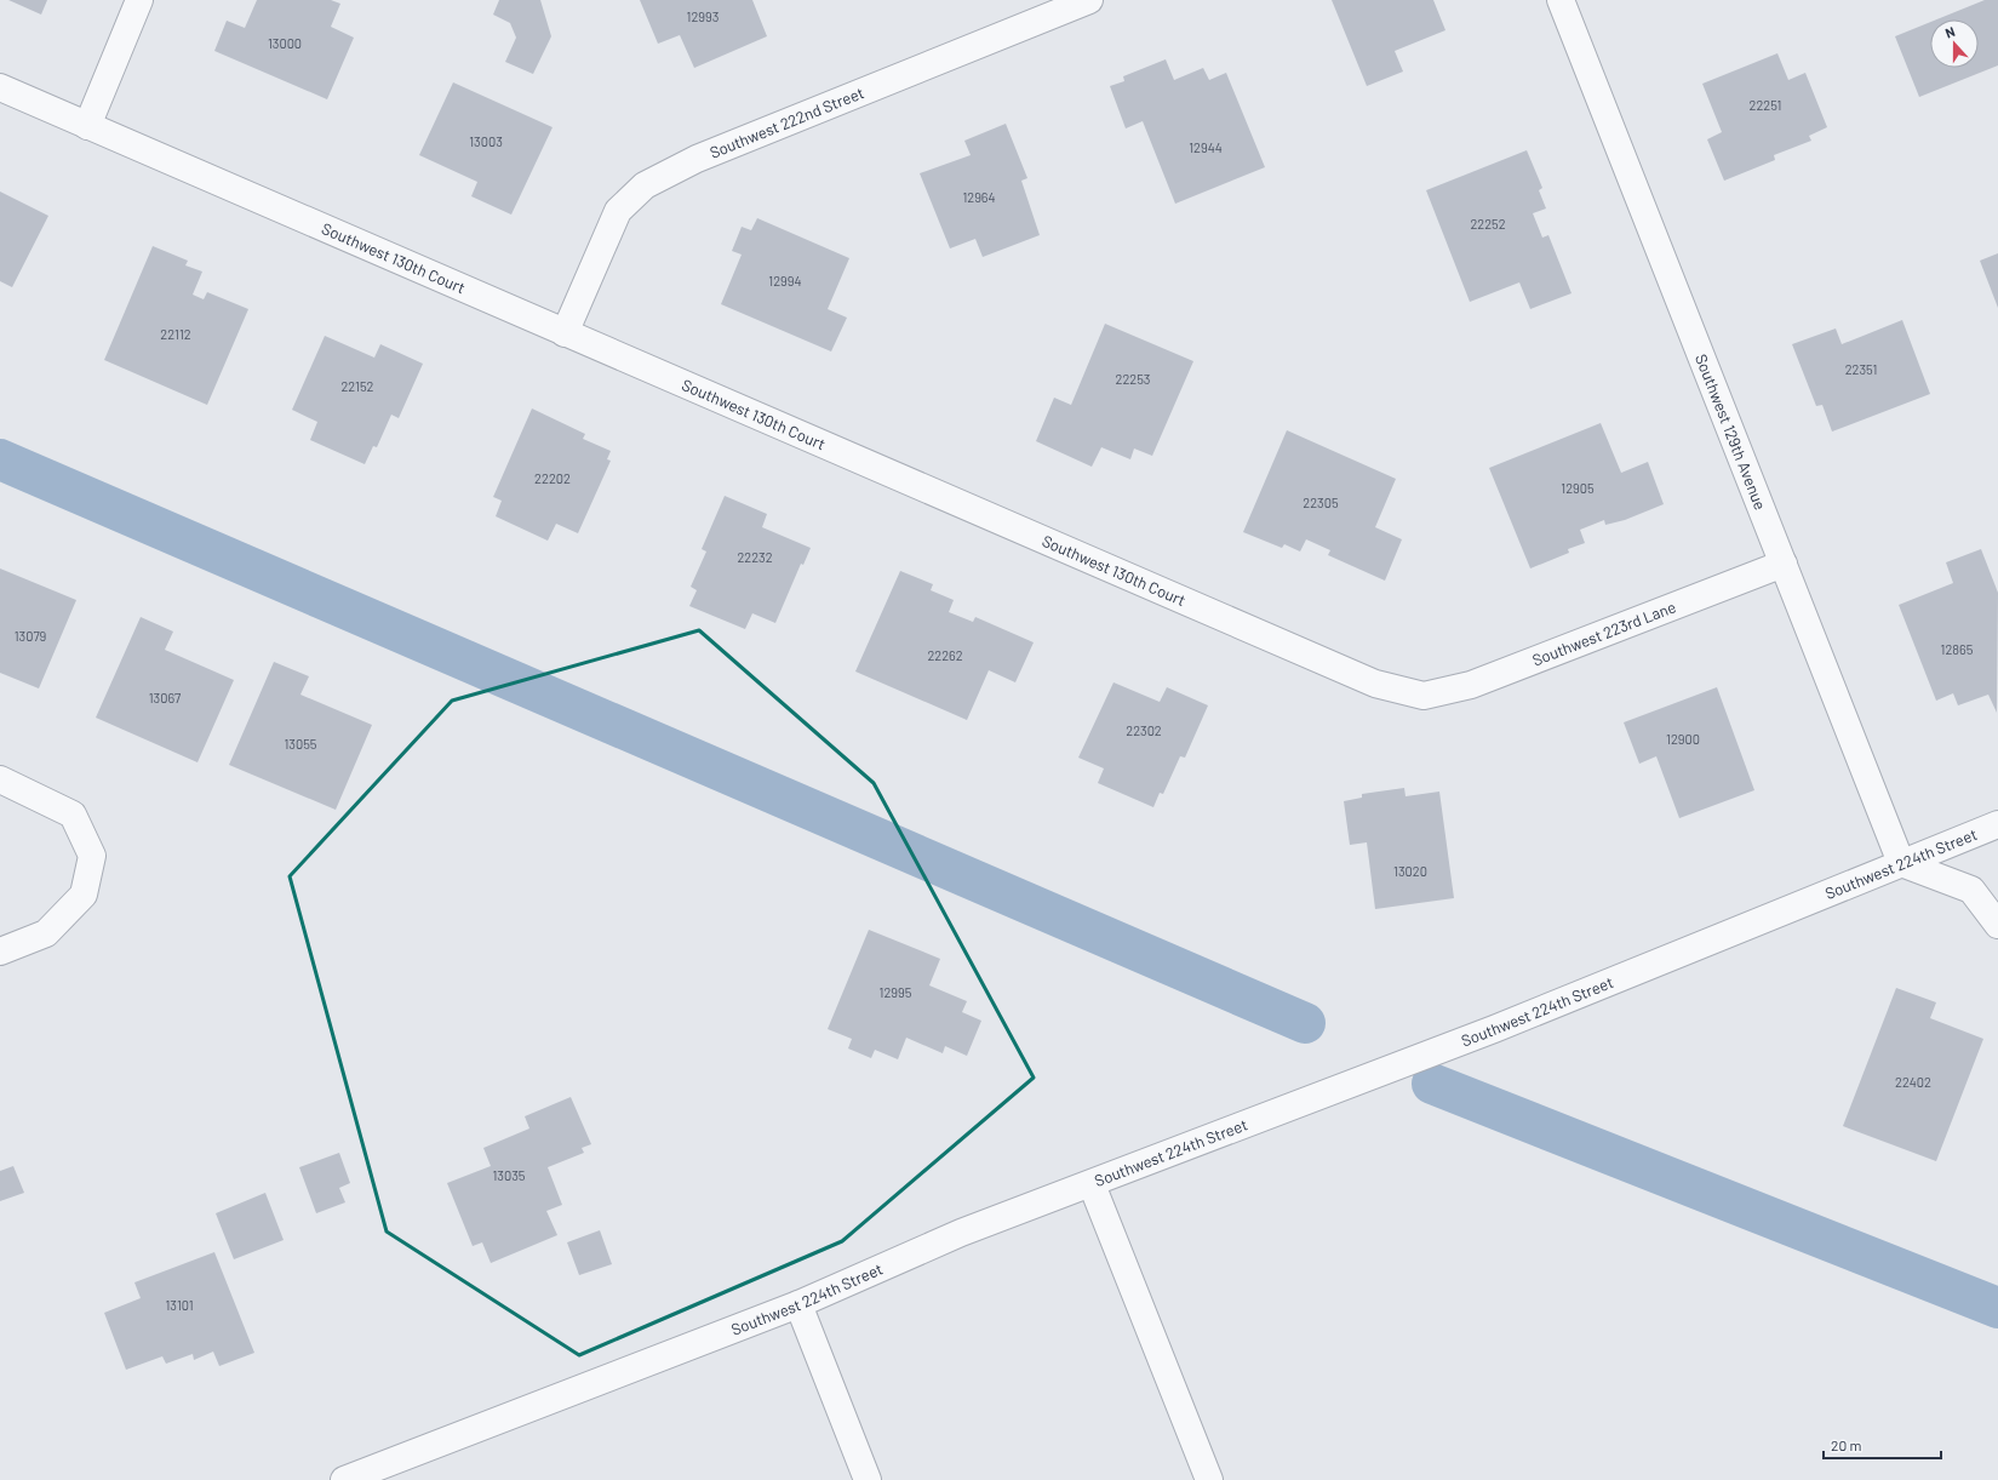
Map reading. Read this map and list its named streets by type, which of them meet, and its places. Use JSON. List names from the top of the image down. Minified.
{"streets":{"street":["Southwest 222nd Street","Southwest 130th Court","Southwest 129th Avenue","Southwest 223rd Lane","Southwest 224th Street"]},"crossings":[["Southwest 222nd Street","Southwest 130th Court"],["Southwest 130th Court","Southwest 223rd Lane"],["Southwest 129th Avenue","Southwest 223rd Lane"],["Southwest 129th Avenue","Southwest 224th Street"]],"house_numbers":["12993","13000","22251","13003","12944","12964","22252","12994","22112","22351","22253","22152","22202","12905","22305","22232","13079","12865","22262","13067","22302","12900","13055","13020","12995","22402","13035","13101"],"scale_bar":"20 m","north":"top"}
